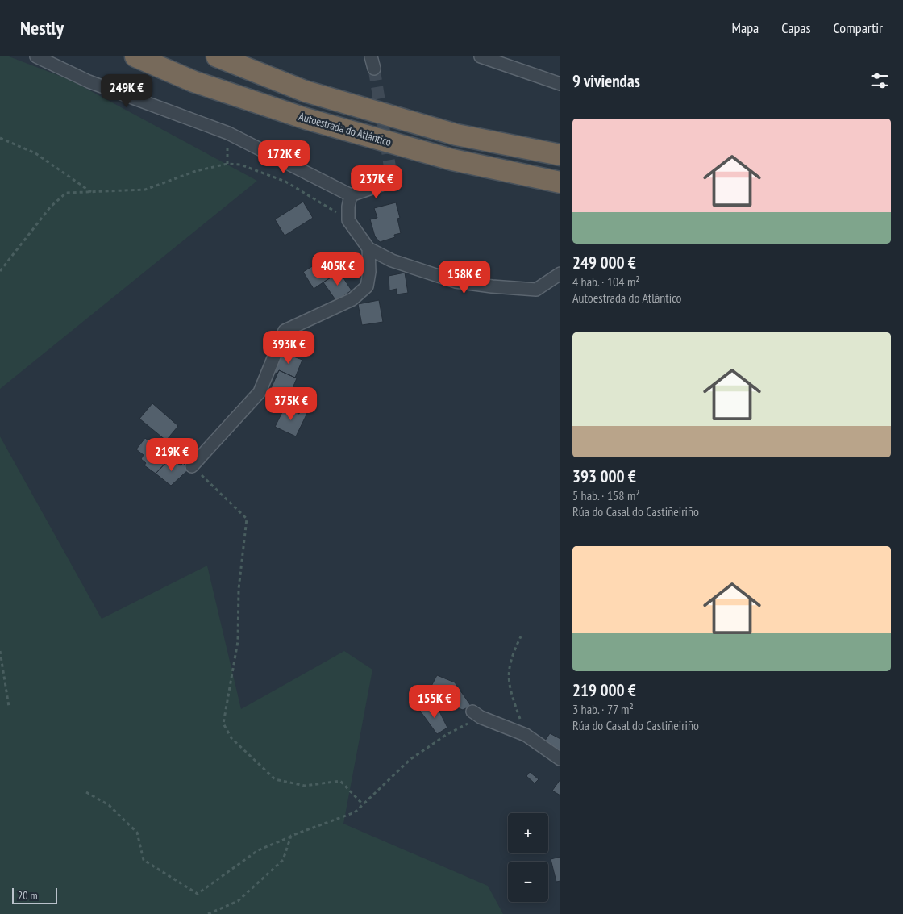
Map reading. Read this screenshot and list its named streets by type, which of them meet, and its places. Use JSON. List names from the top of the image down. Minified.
{"streets":{"highway":["Autoestrada do Atlántico"]},"scale_bar":"20 m","page":{"header":"Nestly","nav":["Mapa","Capas","Compartir"],"heading":"9 viviendas","price":["249K €","172K €","237K €","405K €","158K €","393K €","375K €","219K €","155K €"],"list":[{"name":"249 000 €","note":"4 hab. · 104 m² · Autoestrada do Atlántico"},{"name":"393 000 €","note":"5 hab. · 158 m² · Rúa do Casal do Castiñeiriño"},{"name":"219 000 €","note":"3 hab. · 77 m² · Rúa do Casal do Castiñeiriño"}],"map_buttons":["+","−"],"scale":"20 m"}}
